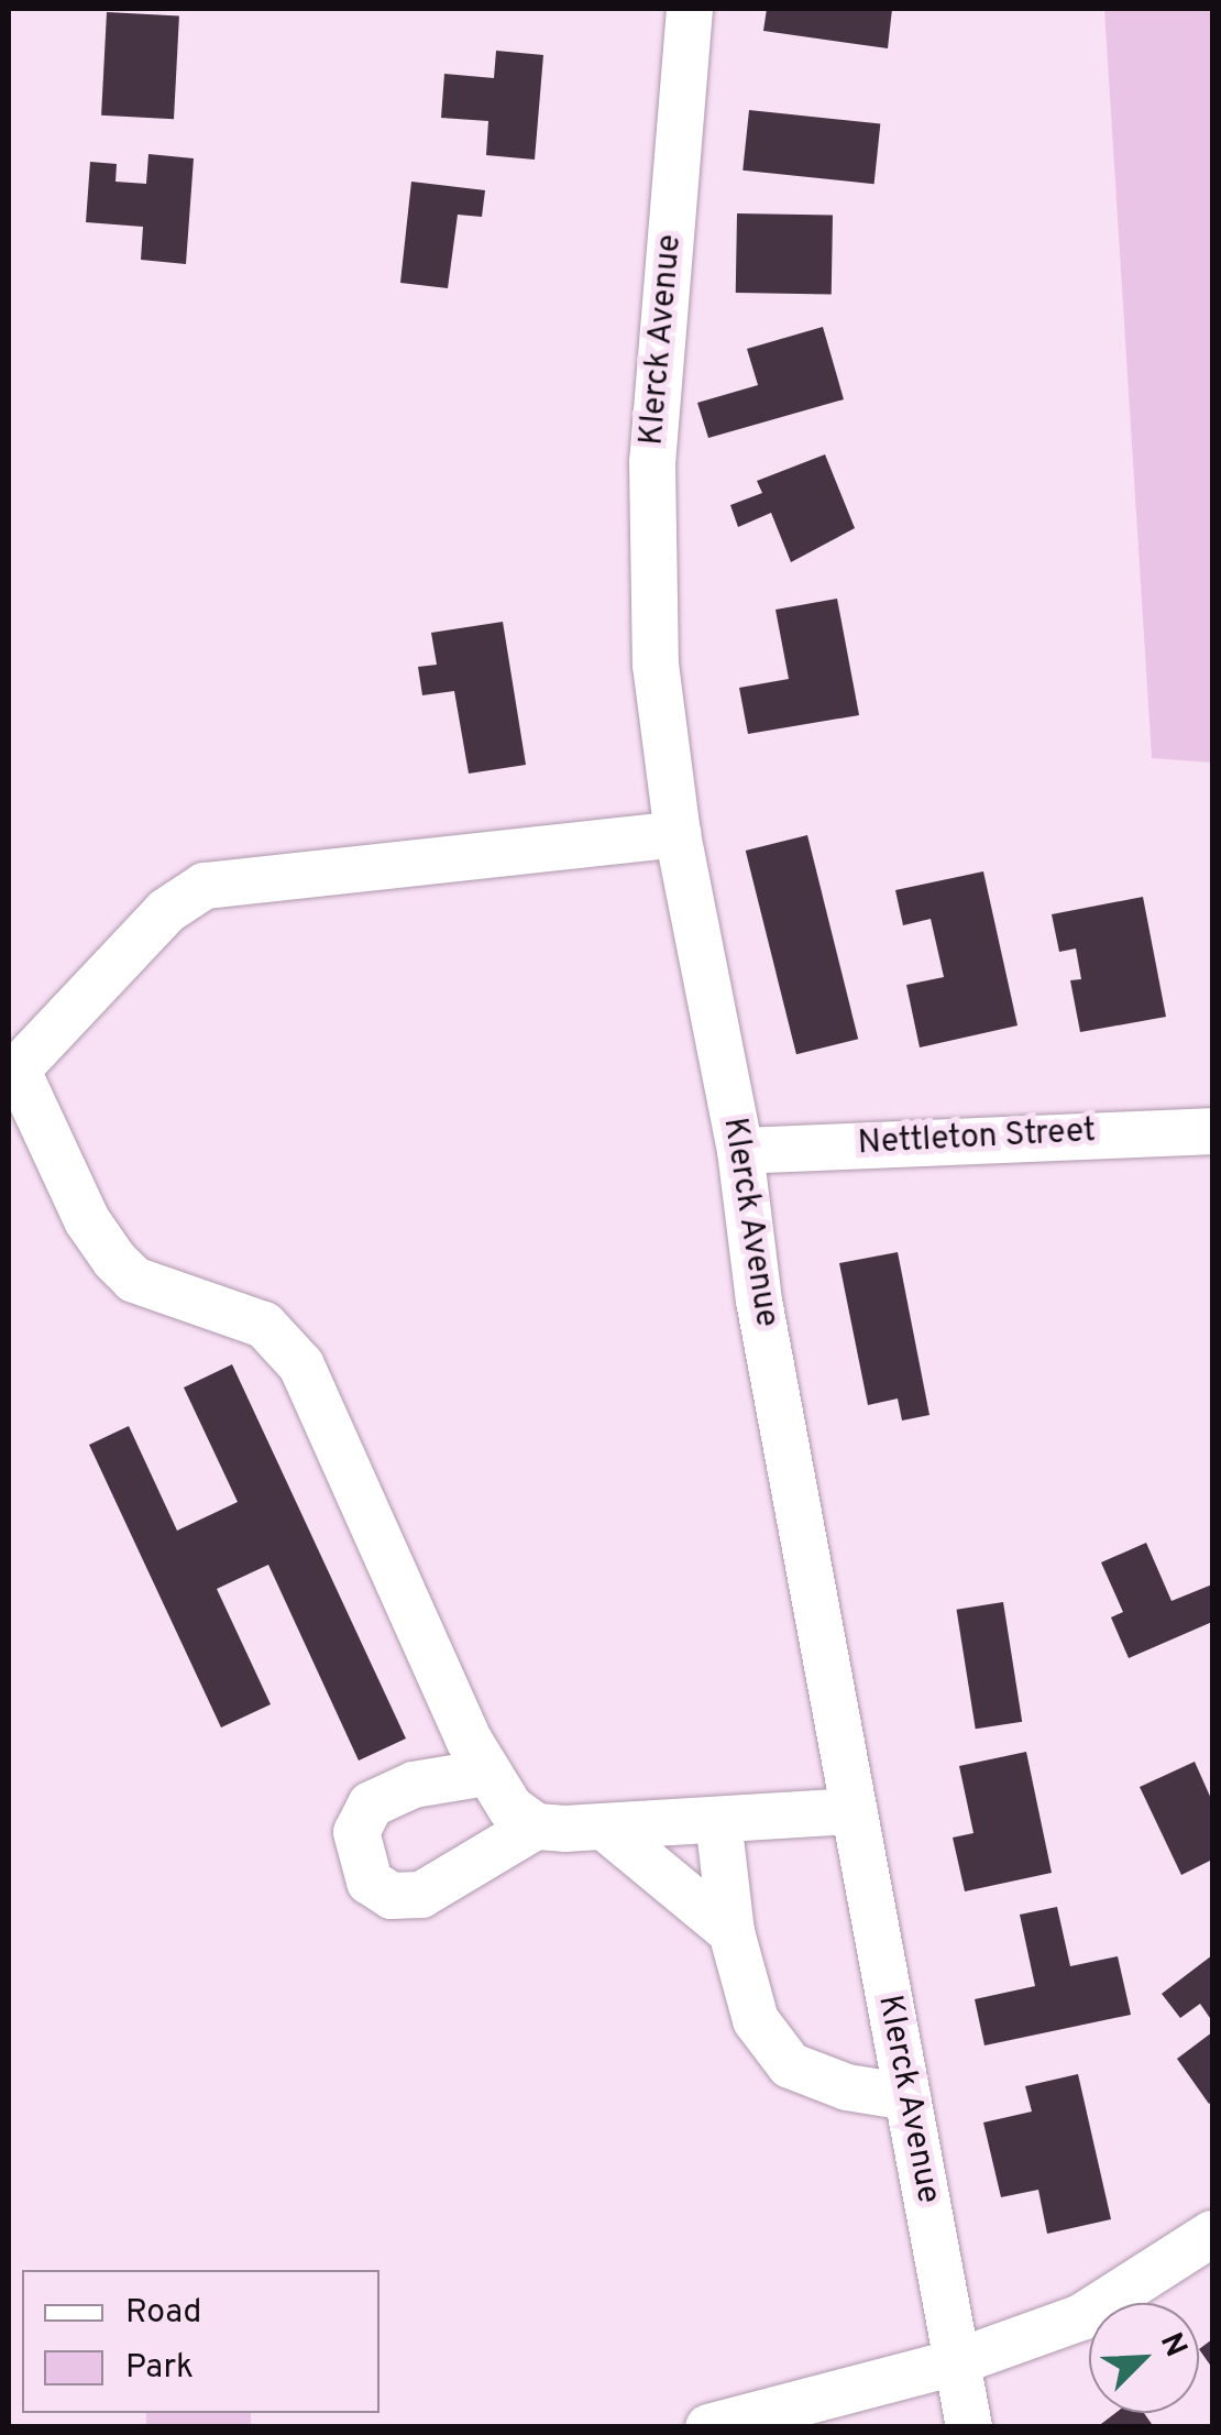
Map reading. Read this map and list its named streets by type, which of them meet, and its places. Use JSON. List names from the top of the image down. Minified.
{"streets":{"street":["Klerck Avenue","Nettleton Street"]},"crossings":[["Klerck Avenue","Nettleton Street"]],"legend":["Road","Park"],"north":"top right"}
